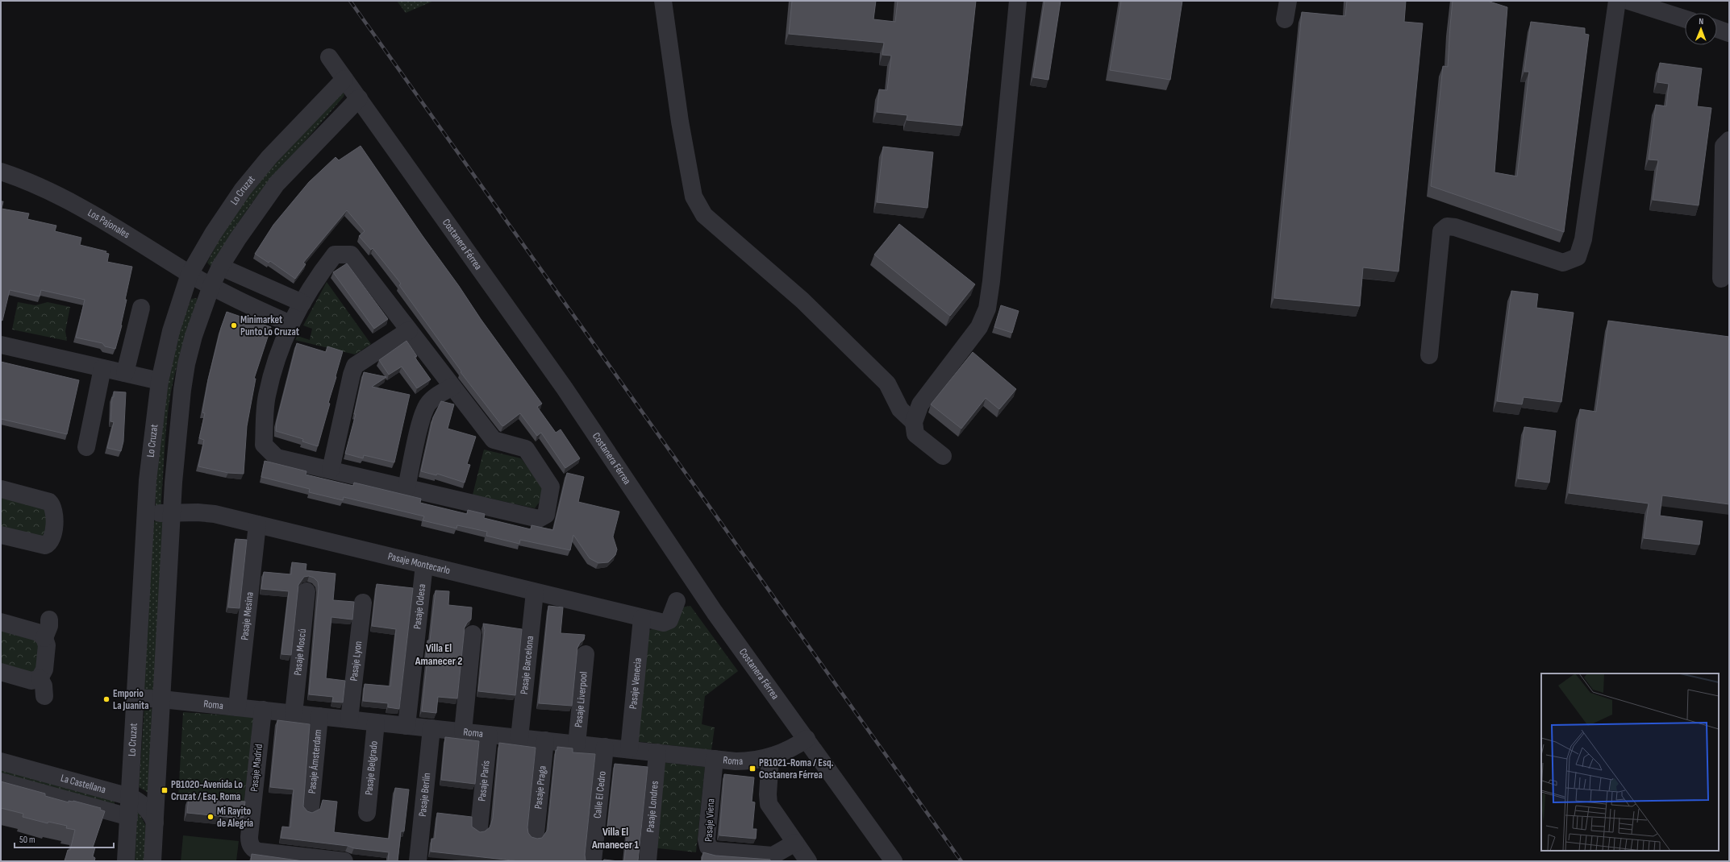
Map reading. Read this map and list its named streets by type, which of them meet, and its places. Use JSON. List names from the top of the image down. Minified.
{"streets":{"street":["Lo Cruzat","Los Pajonales","Costanera Férrea","Pasaje Montecarlo","Pasaje Odesa","Pasaje Mesina","Pasaje Moscú","Pasaje Lyon","Pasaje Barcelona","Pasaje Venecia","Pasaje Liverpool","Roma","Pasaje Ámsterdam","Pasaje Madrid","Pasaje Belgrado","Pasaje París","La Castellana","Pasaje Praga","Calle El Cedro","Pasaje Berlín","Pasaje Londres","Pasaje Viena"]},"crossings":[["Lo Cruzat","Los Pajonales"],["Lo Cruzat","Costanera Férrea"],["Lo Cruzat","Pasaje Montecarlo"],["Lo Cruzat","Roma"],["Lo Cruzat","La Castellana"],["Costanera Férrea","Roma"],["Pasaje Montecarlo","Pasaje Odesa"],["Pasaje Montecarlo","Pasaje Mesina"],["Pasaje Montecarlo","Pasaje Barcelona"],["Pasaje Montecarlo","Pasaje Venecia"],["Pasaje Odesa","Roma"],["Pasaje Mesina","Roma"],["Pasaje Moscú","Roma"],["Pasaje Lyon","Roma"],["Pasaje Barcelona","Roma"],["Pasaje Venecia","Roma"],["Pasaje Liverpool","Roma"],["Roma","Pasaje Ámsterdam"],["Roma","Pasaje Madrid"],["Roma","Pasaje Belgrado"],["Roma","Pasaje París"],["Roma","Pasaje Praga"],["Roma","Calle El Cedro"],["Roma","Pasaje Berlín"],["Roma","Pasaje Londres"],["Roma","Pasaje Viena"]],"districts":["Villa El Amanecer 2","Villa El Amanecer 1"],"places":{"other":["Minimarket Punto Lo Cruzat","Emporio La Juanita","Mi Rayito de Alegría"],"transit":["PB1021-Roma / Esq. Costanera Férrea","PB1020-Avenida Lo Cruzat / Esq. Roma"]},"scale_bar":"50 m","north":"top"}
